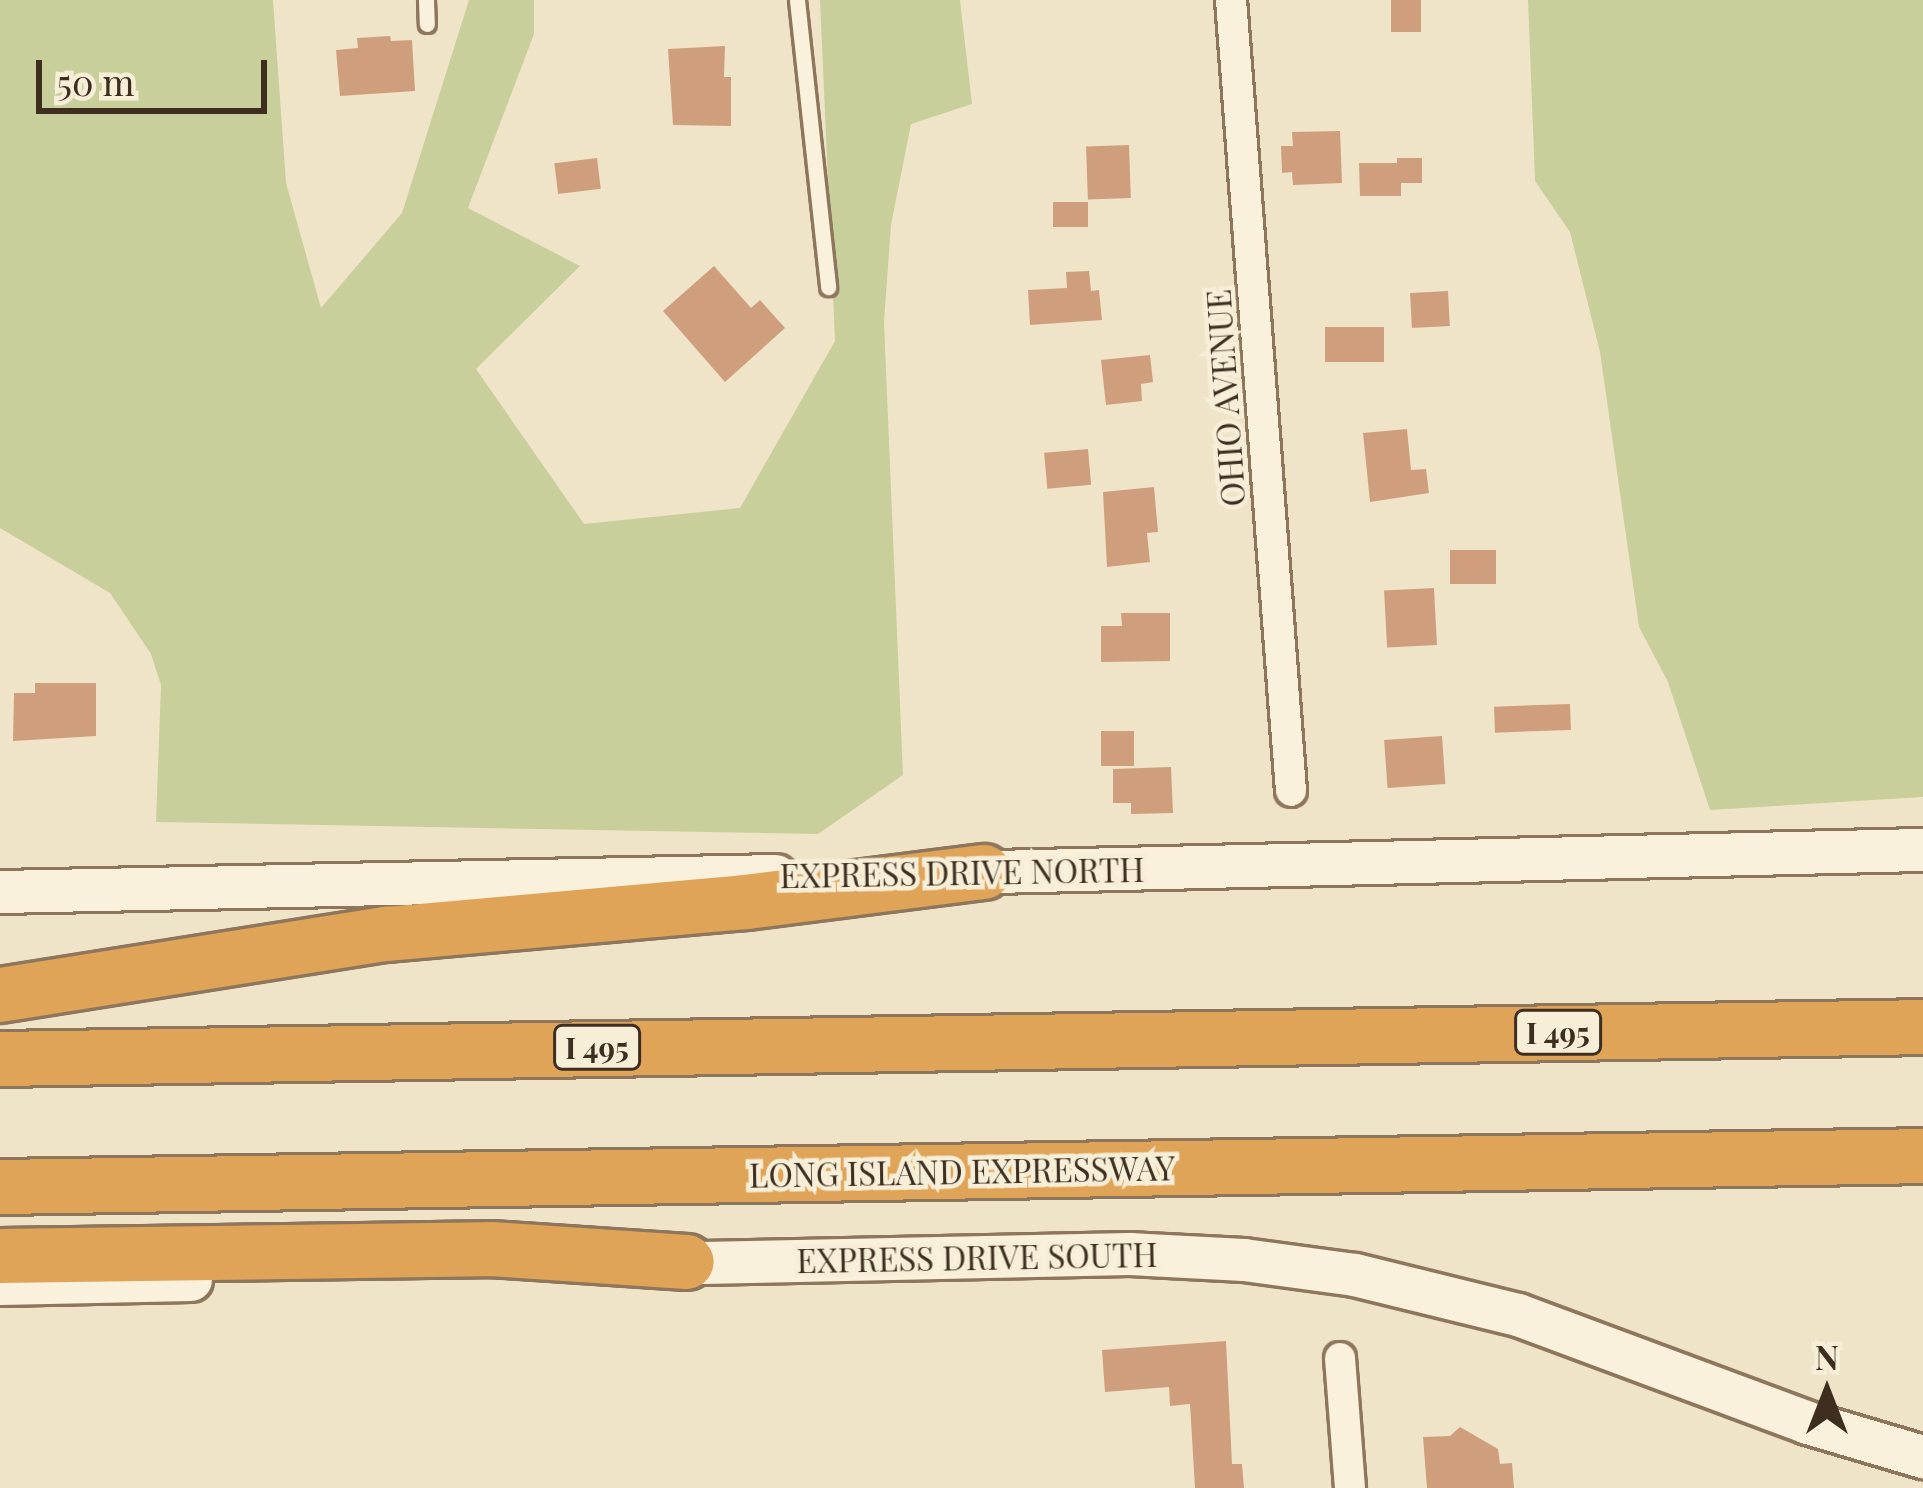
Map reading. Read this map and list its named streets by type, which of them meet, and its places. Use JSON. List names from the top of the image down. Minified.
{"streets":{"highway":["I 495","LONG ISLAND EXPRESSWAY"],"main road":["EXPRESS DRIVE NORTH","EXPRESS DRIVE SOUTH"],"street":["OHIO AVENUE"]},"scale_bar":"50 m","north":"top"}
